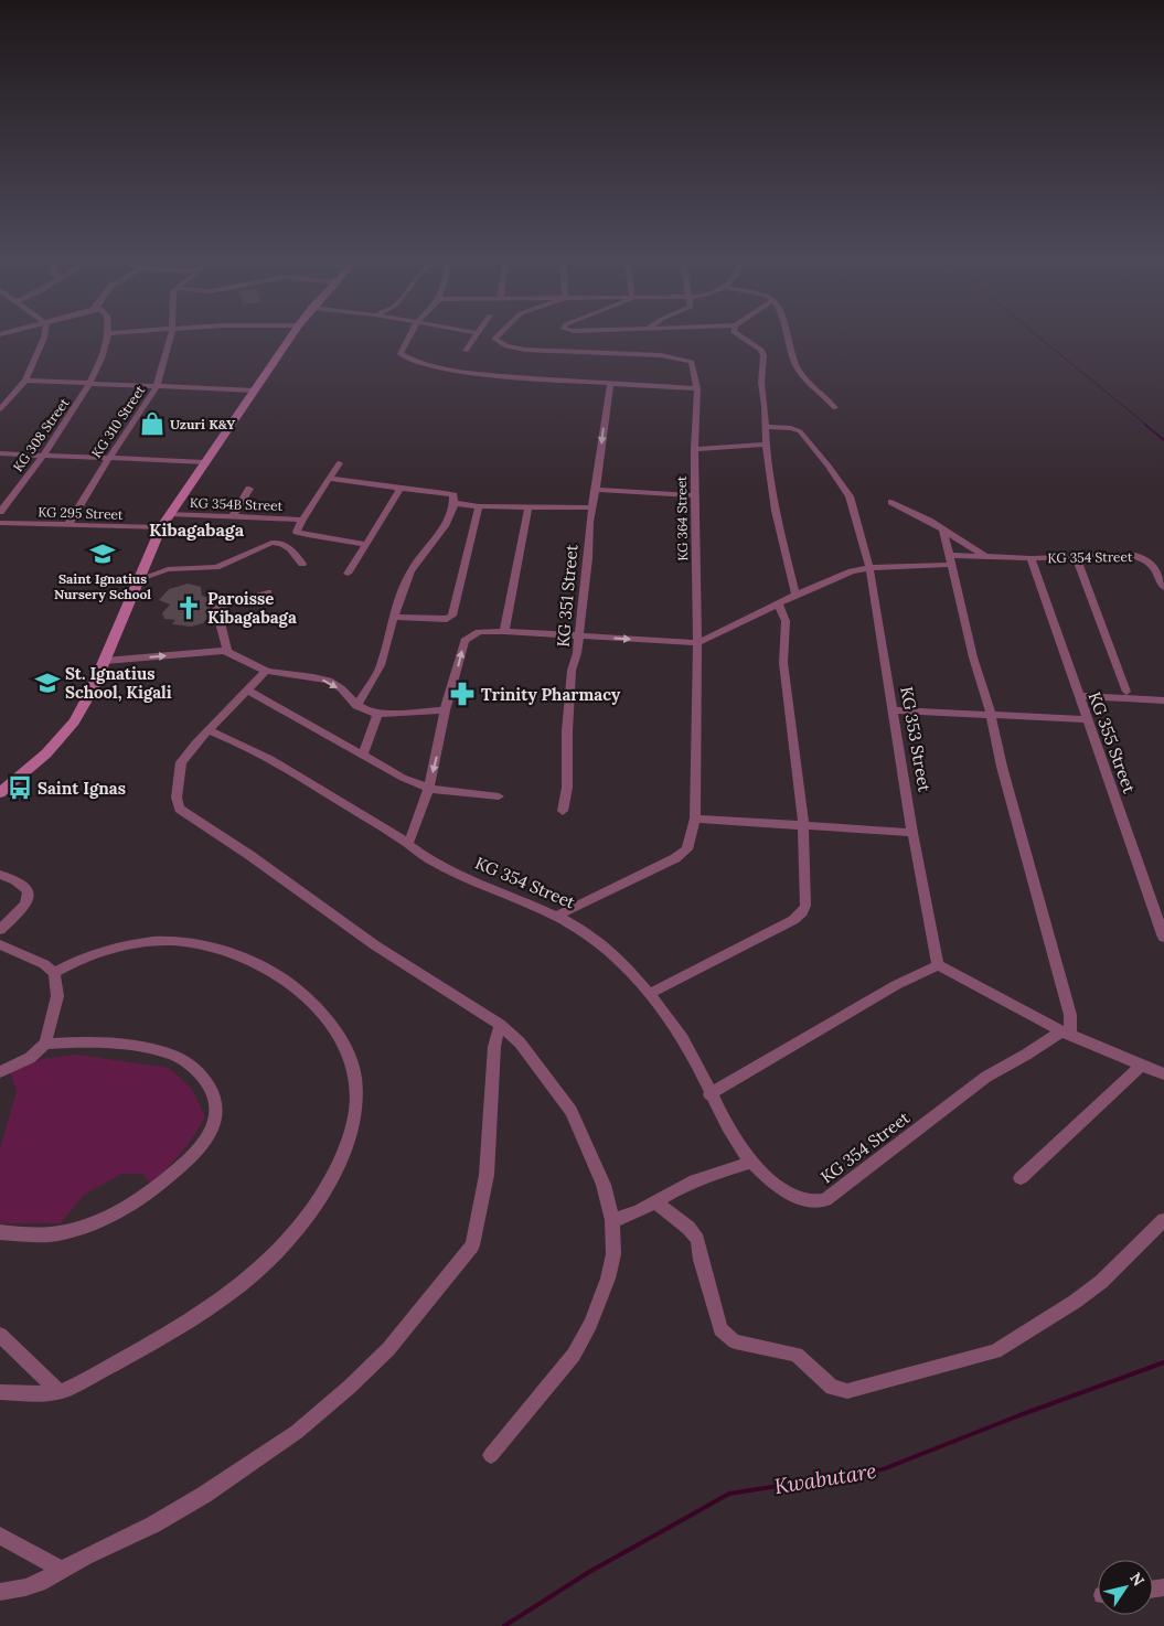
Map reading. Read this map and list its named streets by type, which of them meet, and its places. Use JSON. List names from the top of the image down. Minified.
{"streets":{"street":["KG 310 Street","KG 308 Street","KG 354B Street","KG 295 Street","KG 364 Street","KG 354 Street","KG 351 Street","KG 353 Street","KG 355 Street"]},"crossings":[["KG 310 Street","KG 295 Street"],["KG 364 Street","KG 354 Street"],["KG 354 Street","KG 353 Street"],["KG 354 Street","KG 355 Street"]],"districts":["Kibagabaga"],"water":["Kwabutare"],"places":{"shop":["Uzuri K&Y"],"school or university":["Saint Ignatius Nursery School","St. Ignatius School, Kigali"],"church":["Paroisse Kibagabaga"],"pharmacy":["Trinity Pharmacy"],"bus stop":["Saint Ignas"]},"north":"top right"}
